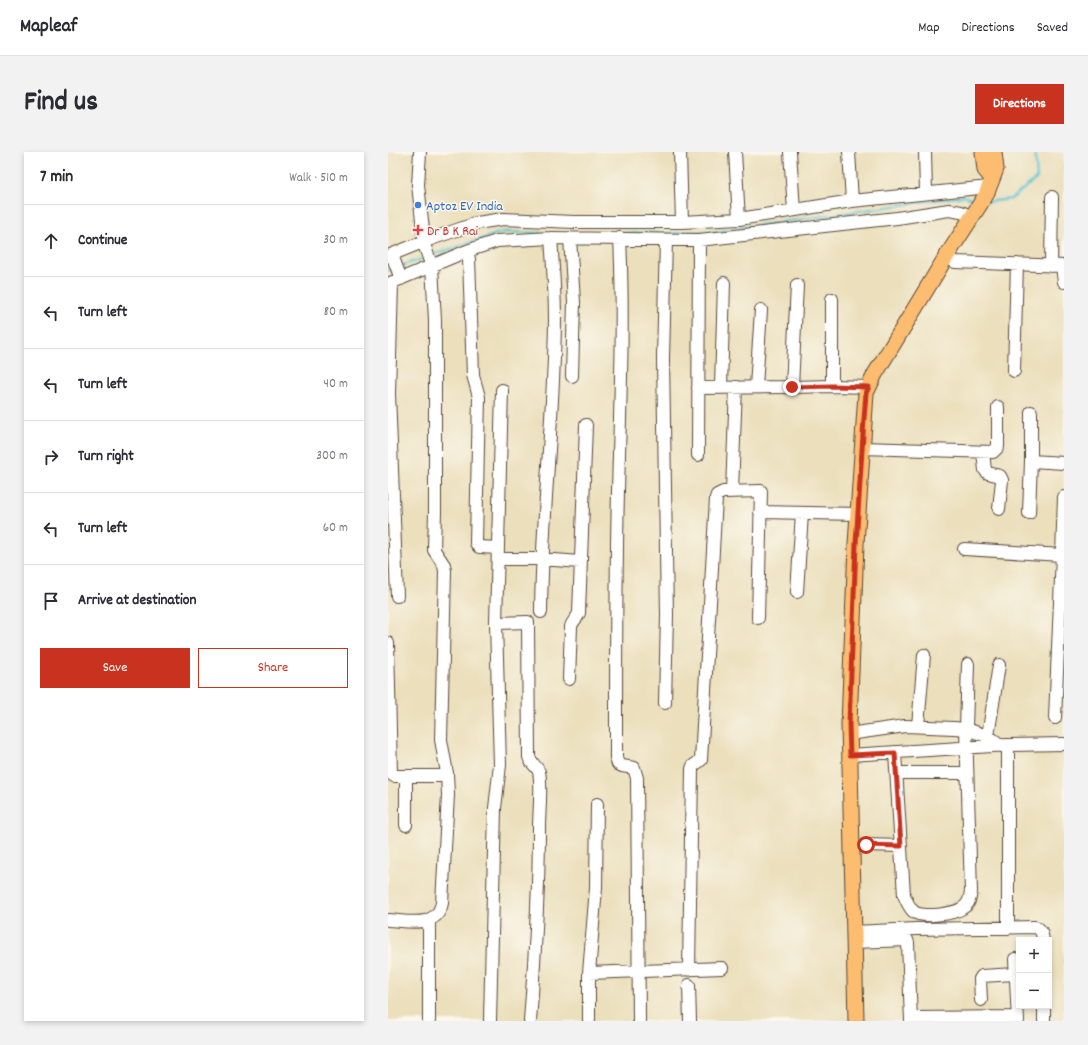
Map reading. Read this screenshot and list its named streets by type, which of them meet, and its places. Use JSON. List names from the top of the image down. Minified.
{"places":{"other":["Aptoz EV India"],"health":["Dr B K Rai"]},"page":{"header":"Mapleaf","nav":["Map","Directions","Saved"],"title":"Find us","buttons":["Directions",["Save","Share"]],"heading":["7 min","Walk · 510 m"],"list":[["Continue","30 m"],["Turn left","80 m"],["Turn left","40 m"],["Turn right","300 m"],["Turn left","60 m"],"Arrive at destination"],"map_buttons":["+","−"]}}
